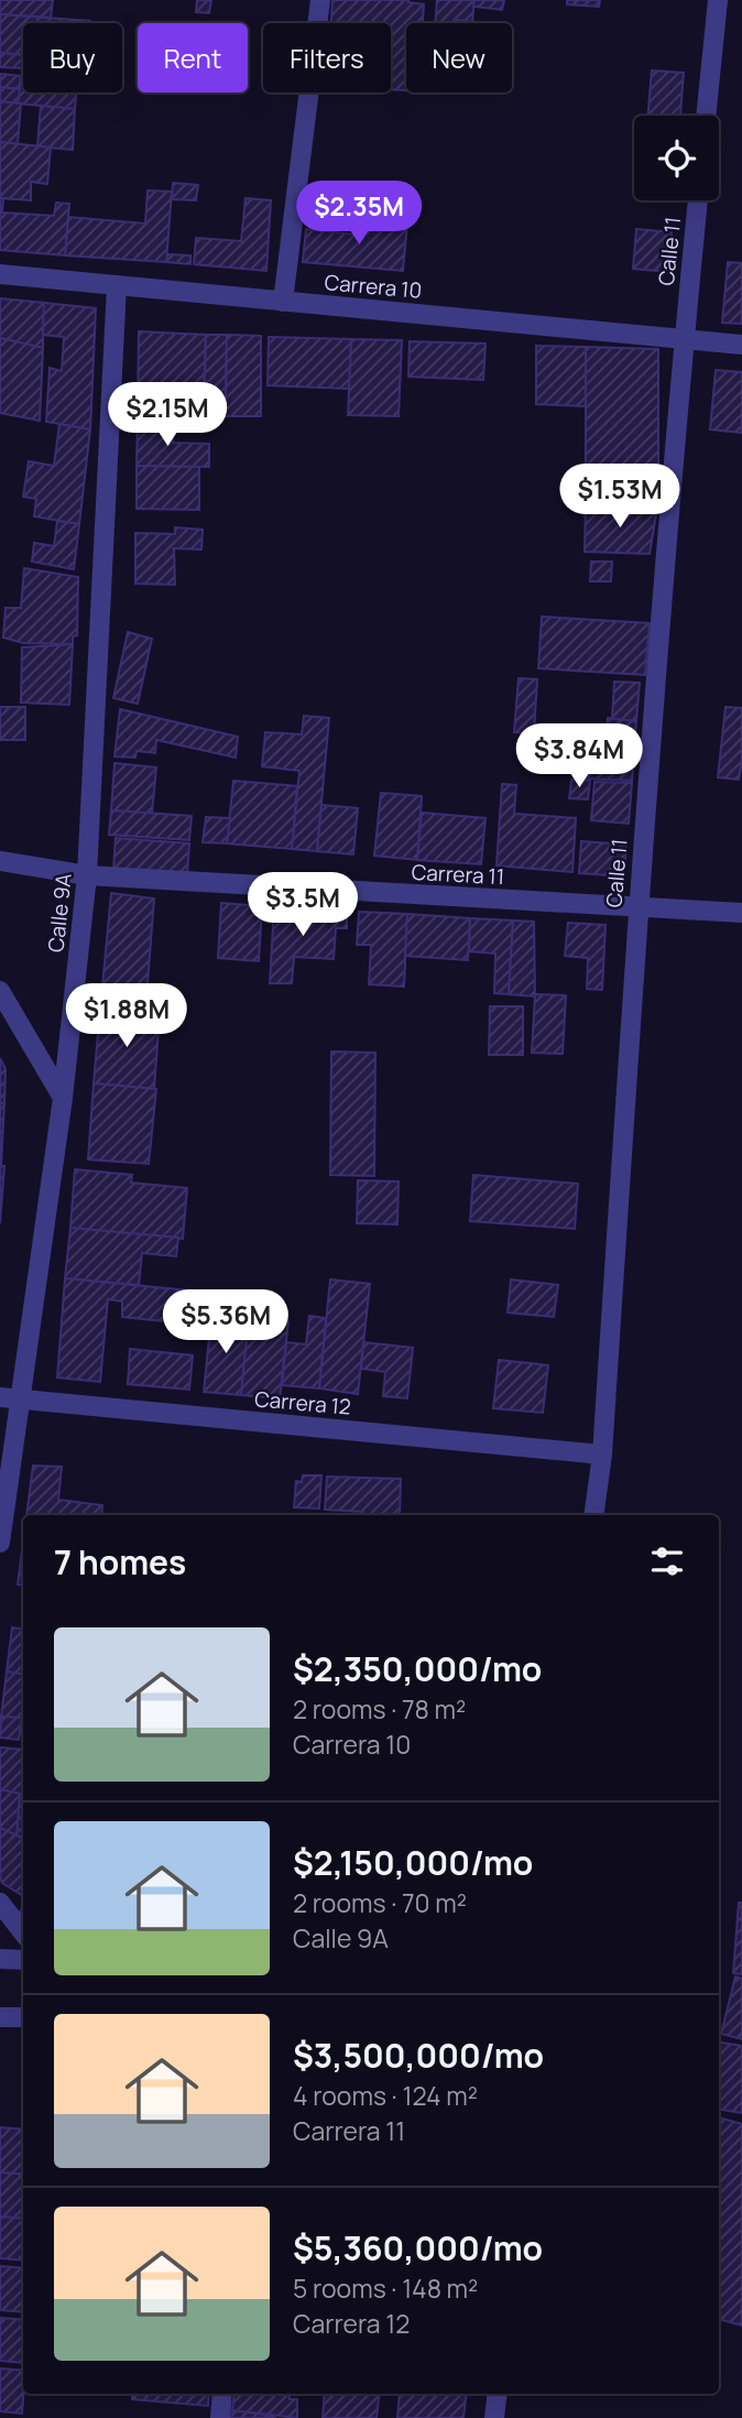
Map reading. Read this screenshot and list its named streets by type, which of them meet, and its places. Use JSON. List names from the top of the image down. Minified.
{"streets":{"street":["Calle 11","Carrera 10","Carrera 11","Calle 9A","Carrera 12"]},"crossings":[["Calle 11","Carrera 10"],["Calle 11","Carrera 11"],["Calle 11","Carrera 12"],["Carrera 10","Calle 9A"],["Carrera 11","Calle 9A"],["Calle 9A","Carrera 12"]],"page":{"chip":["Buy","Rent","Filters","New"],"price":["$2.35M","$2.15M","$1.53M","$3.84M","$3.5M","$1.88M","$5.36M"],"heading":"7 homes","list":[{"name":"$2,350,000/mo","note":"2 rooms · 78 m² · Carrera 10"},{"name":"$2,150,000/mo","note":"2 rooms · 70 m² · Calle 9A"},{"name":"$3,500,000/mo","note":"4 rooms · 124 m² · Carrera 11"},{"name":"$5,360,000/mo","note":"5 rooms · 148 m² · Carrera 12"}]}}
